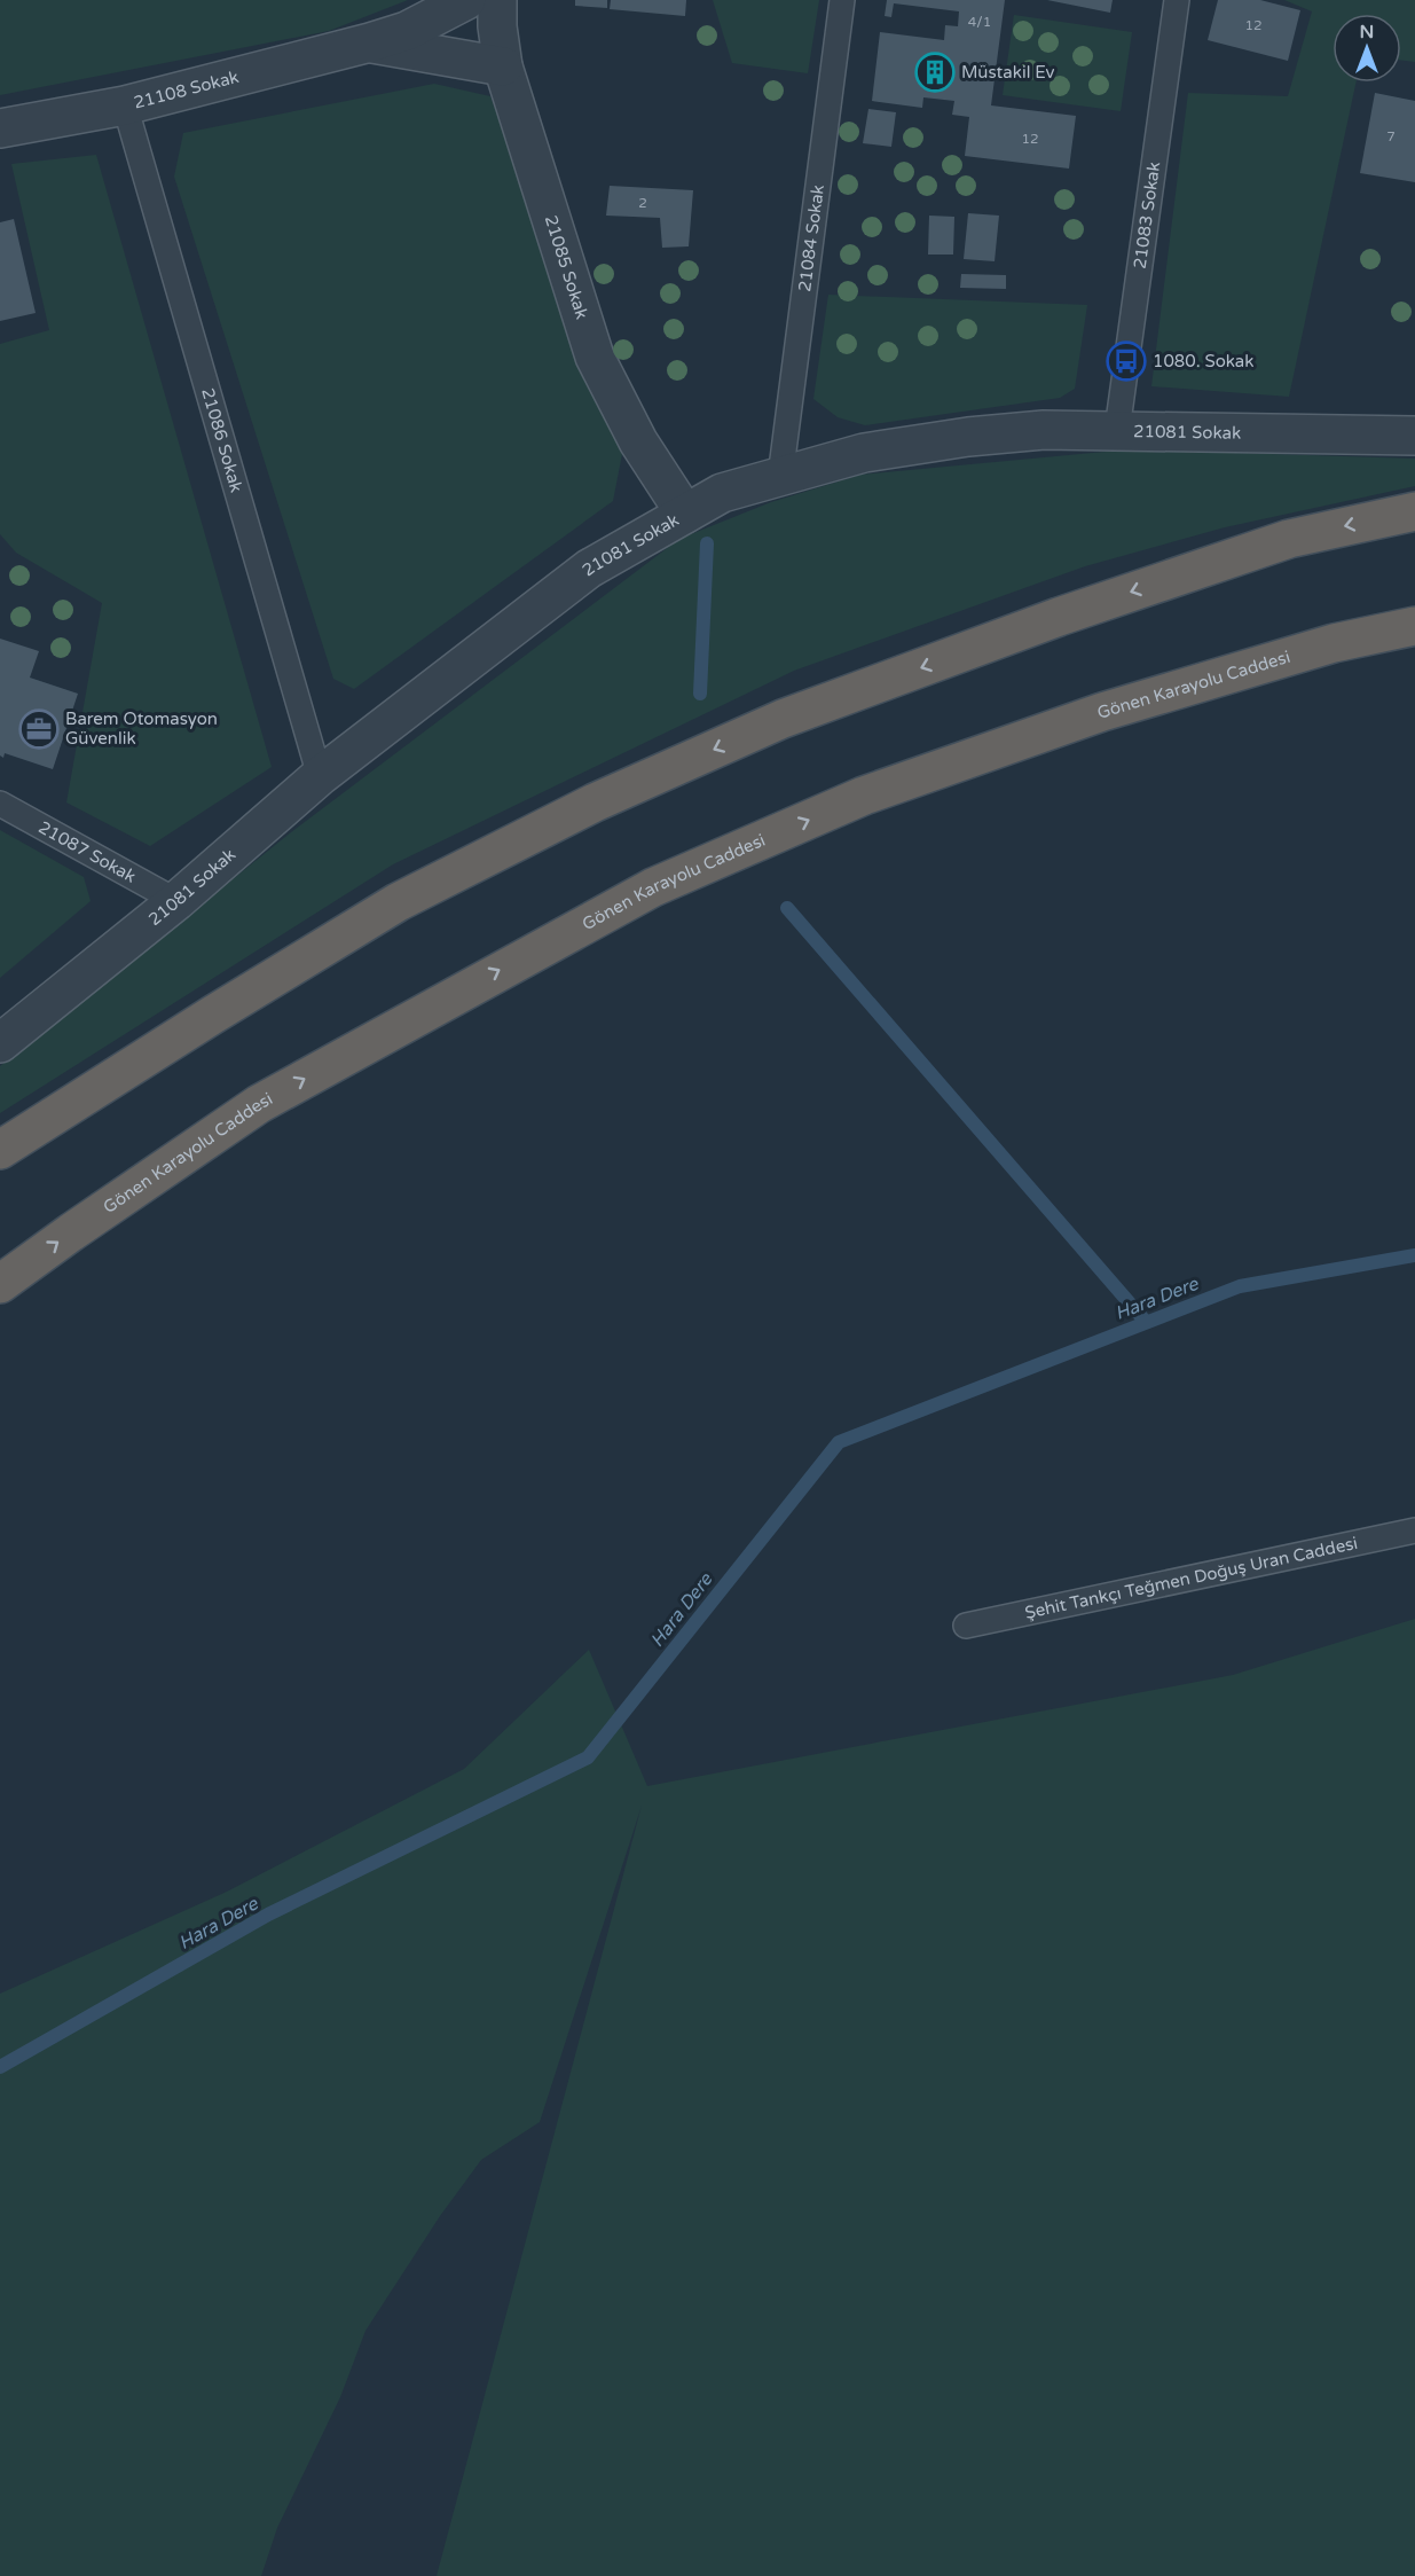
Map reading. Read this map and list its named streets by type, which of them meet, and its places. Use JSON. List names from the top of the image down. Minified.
{"streets":{"highway":["Gönen Karayolu Caddesi"],"street":["21108 Sokak","21085 Sokak","21081 Sokak"],"lane":["21083 Sokak","21084 Sokak","21086 Sokak","21087 Sokak","Şehit Tankçı Teğmen Doğuş Uran Caddesi"]},"crossings":[["21108 Sokak","21085 Sokak"],["21108 Sokak","21086 Sokak"],["21083 Sokak","21081 Sokak"],["21084 Sokak","21081 Sokak"],["21085 Sokak","21081 Sokak"],["21081 Sokak","21086 Sokak"],["21081 Sokak","21087 Sokak"]],"water":["Hara Dere"],"places":{"building":["Müstakil Ev"],"bus stop":["1080. Sokak"],"office":["Barem Otomasyon Güvenlik"]},"house_numbers":["4/1","12","7","12","2"],"north":"top"}
